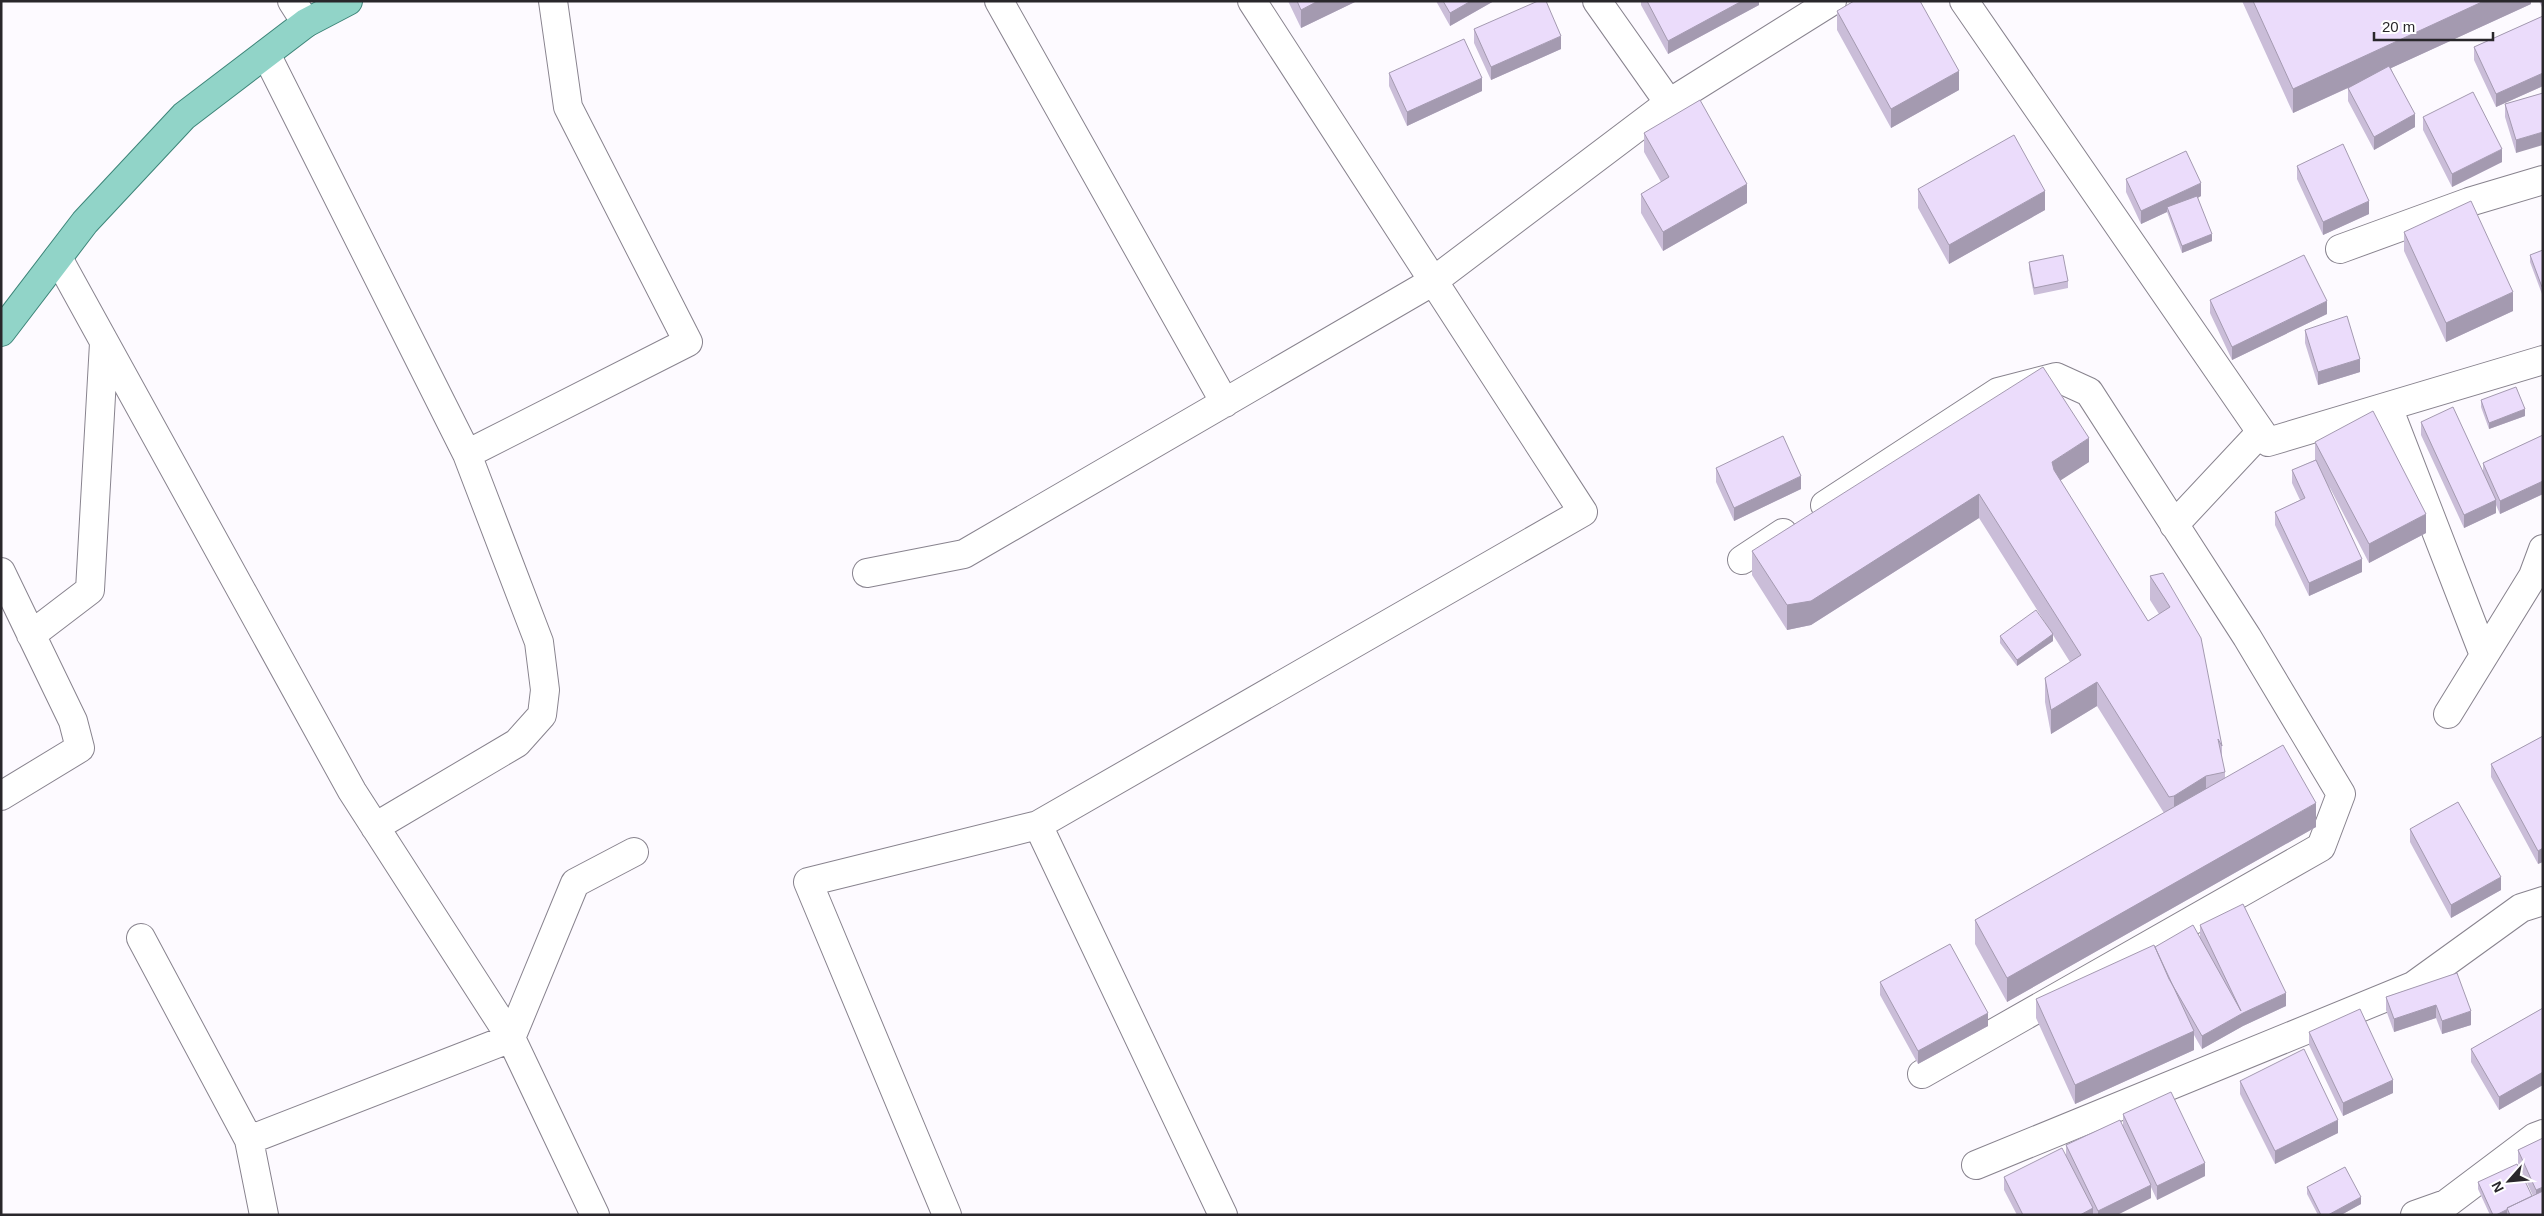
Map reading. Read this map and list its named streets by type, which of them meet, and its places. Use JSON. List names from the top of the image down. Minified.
{"scale_bar":"20 m","north":"bottom left"}
